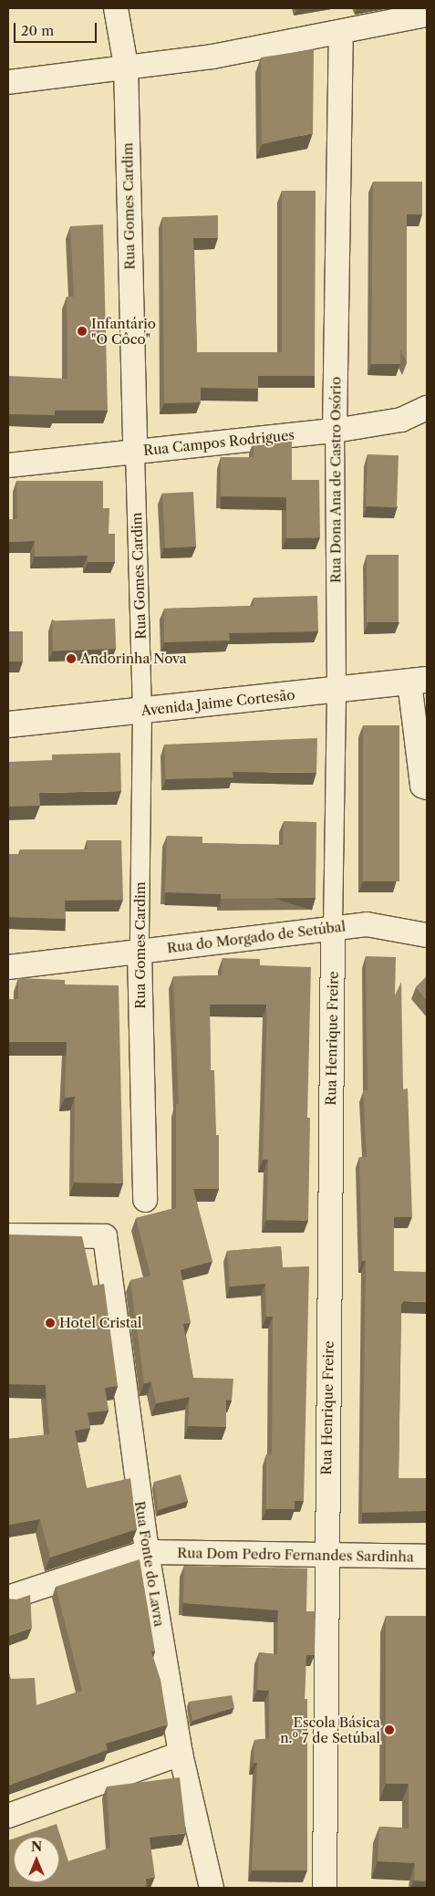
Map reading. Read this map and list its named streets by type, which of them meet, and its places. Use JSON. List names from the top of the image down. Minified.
{"streets":{"main road":["Avenida Jaime Cortesão"],"street":["Rua Gomes Cardim","Rua Campos Rodrigues","Rua Dona Ana de Castro Osório","Rua do Morgado de Setúbal","Rua Henrique Freire","Rua Dom Pedro Fernandes Sardinha","Rua Fonte do Lavra"]},"crossings":[["Rua Gomes Cardim","Rua Campos Rodrigues"],["Rua Gomes Cardim","Avenida Jaime Cortesão"],["Rua Gomes Cardim","Rua do Morgado de Setúbal"],["Rua Campos Rodrigues","Rua Dona Ana de Castro Osório"],["Rua Dona Ana de Castro Osório","Avenida Jaime Cortesão"],["Rua Dona Ana de Castro Osório","Rua do Morgado de Setúbal"],["Rua Dona Ana de Castro Osório","Rua Henrique Freire"],["Rua do Morgado de Setúbal","Rua Henrique Freire"],["Rua Henrique Freire","Rua Dom Pedro Fernandes Sardinha"],["Rua Dom Pedro Fernandes Sardinha","Rua Fonte do Lavra"]],"places":["Infantário \"O Côco\"","Andorinha Nova","Hotel Cristal","Escola Básica n.º 7 de Setúbal"],"scale_bar":"20 m","north":"top"}
